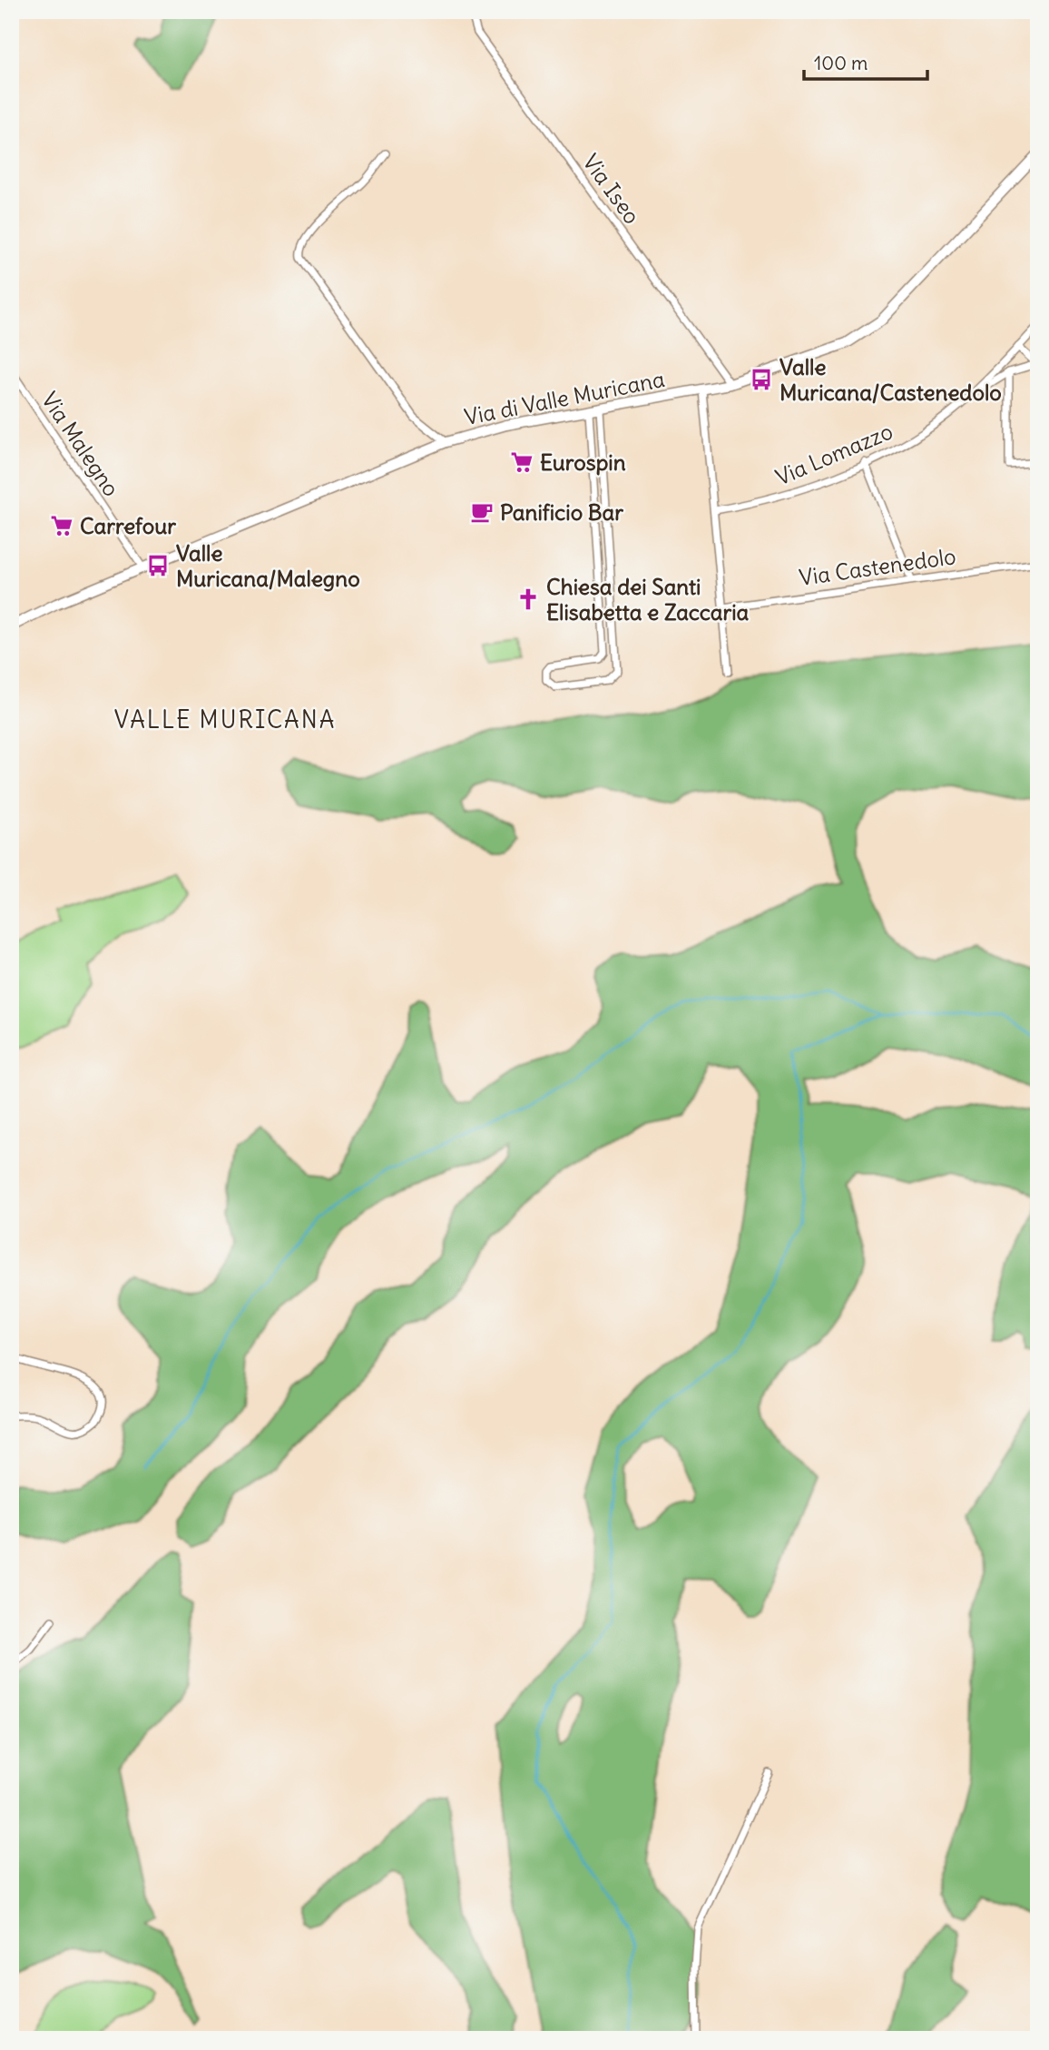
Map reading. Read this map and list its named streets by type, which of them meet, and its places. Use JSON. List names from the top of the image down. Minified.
{"streets":{"street":["Via Iseo","Via di Valle Muricana","Via Malegno","Via Lomazzo","Via Castenedolo"]},"crossings":[["Via Iseo","Via di Valle Muricana"],["Via di Valle Muricana","Via Malegno"]],"districts":["VALLE MURICANA"],"places":{"bus stop":["Valle Muricana/Castenedolo","Valle Muricana/Malegno"],"supermarket":["Eurospin","Carrefour"],"cafe":["Panificio Bar"],"church":["Chiesa dei Santi Elisabetta e Zaccaria"]},"scale_bar":"100 m"}
